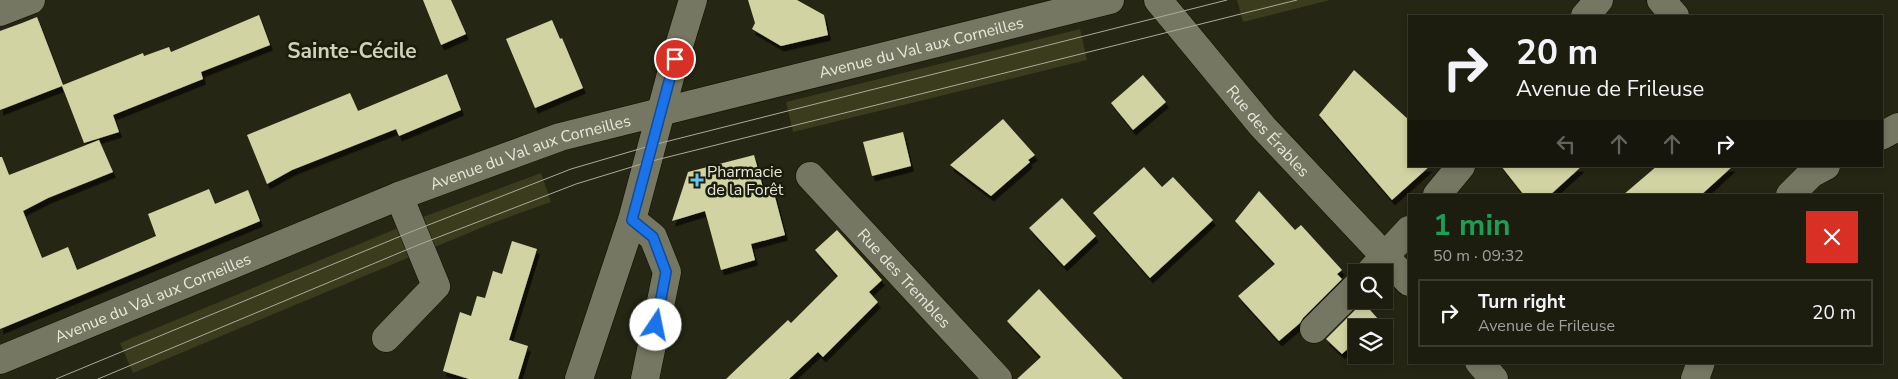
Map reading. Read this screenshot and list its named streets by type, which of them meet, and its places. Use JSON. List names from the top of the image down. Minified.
{"streets":{"street":["Avenue du Val aux Corneilles","Rue des Érables","Rue des Trembles"]},"districts":["Sainte-Cécile"],"places":{"health":["Pharmacie de la Forêt"]},"page":{"turn":["20 m","Avenue de Frileuse"],"heading":["1 min","50 m · 09:32"],"list":[{"name":"Turn right","note":"Avenue de Frileuse","value":"20 m"}]}}
